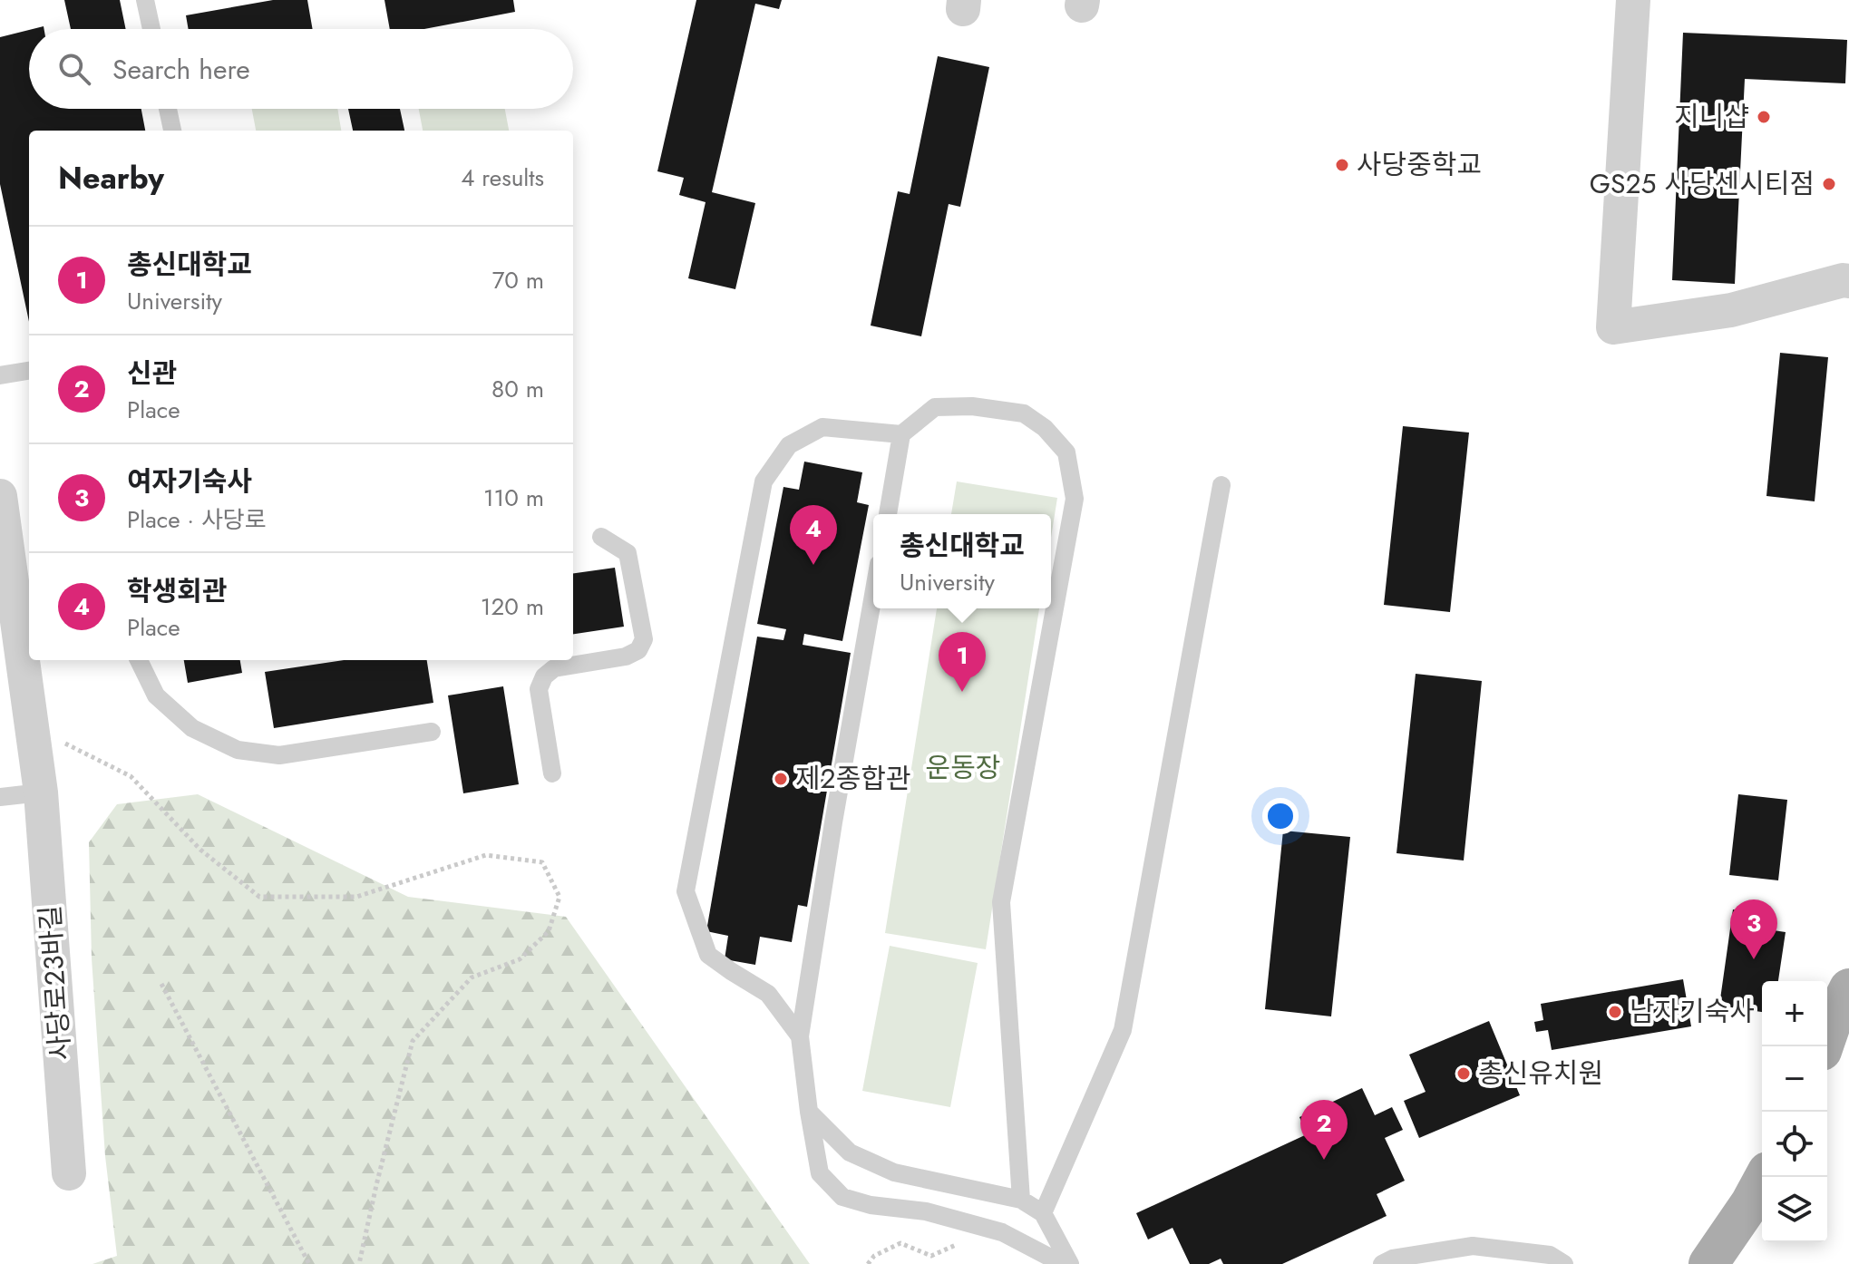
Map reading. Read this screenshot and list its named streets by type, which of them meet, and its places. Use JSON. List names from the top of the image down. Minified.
{"streets":{"street":["사당로23바길"]},"parks":["운동장"],"places":["지니샵","사당중학교","GS25 사당센시티점","제2종합관","남자기숙사","총신유치원"],"page":{"search":"Search here","heading":["Nearby","4 results"],"list":[{"mark":"1","name":"총신대학교","note":"University","value":"70 m"},{"mark":"2","name":"신관","note":"Place","value":"80 m"},{"mark":"3","name":"여자기숙사","note":"Place · 사당로","value":"110 m"},{"mark":"4","name":"학생회관","note":"Place","value":"120 m"}],"pins":["4","1","3","2"],"popup":["총신대학교","University"],"map_buttons":["+","−"]}}
